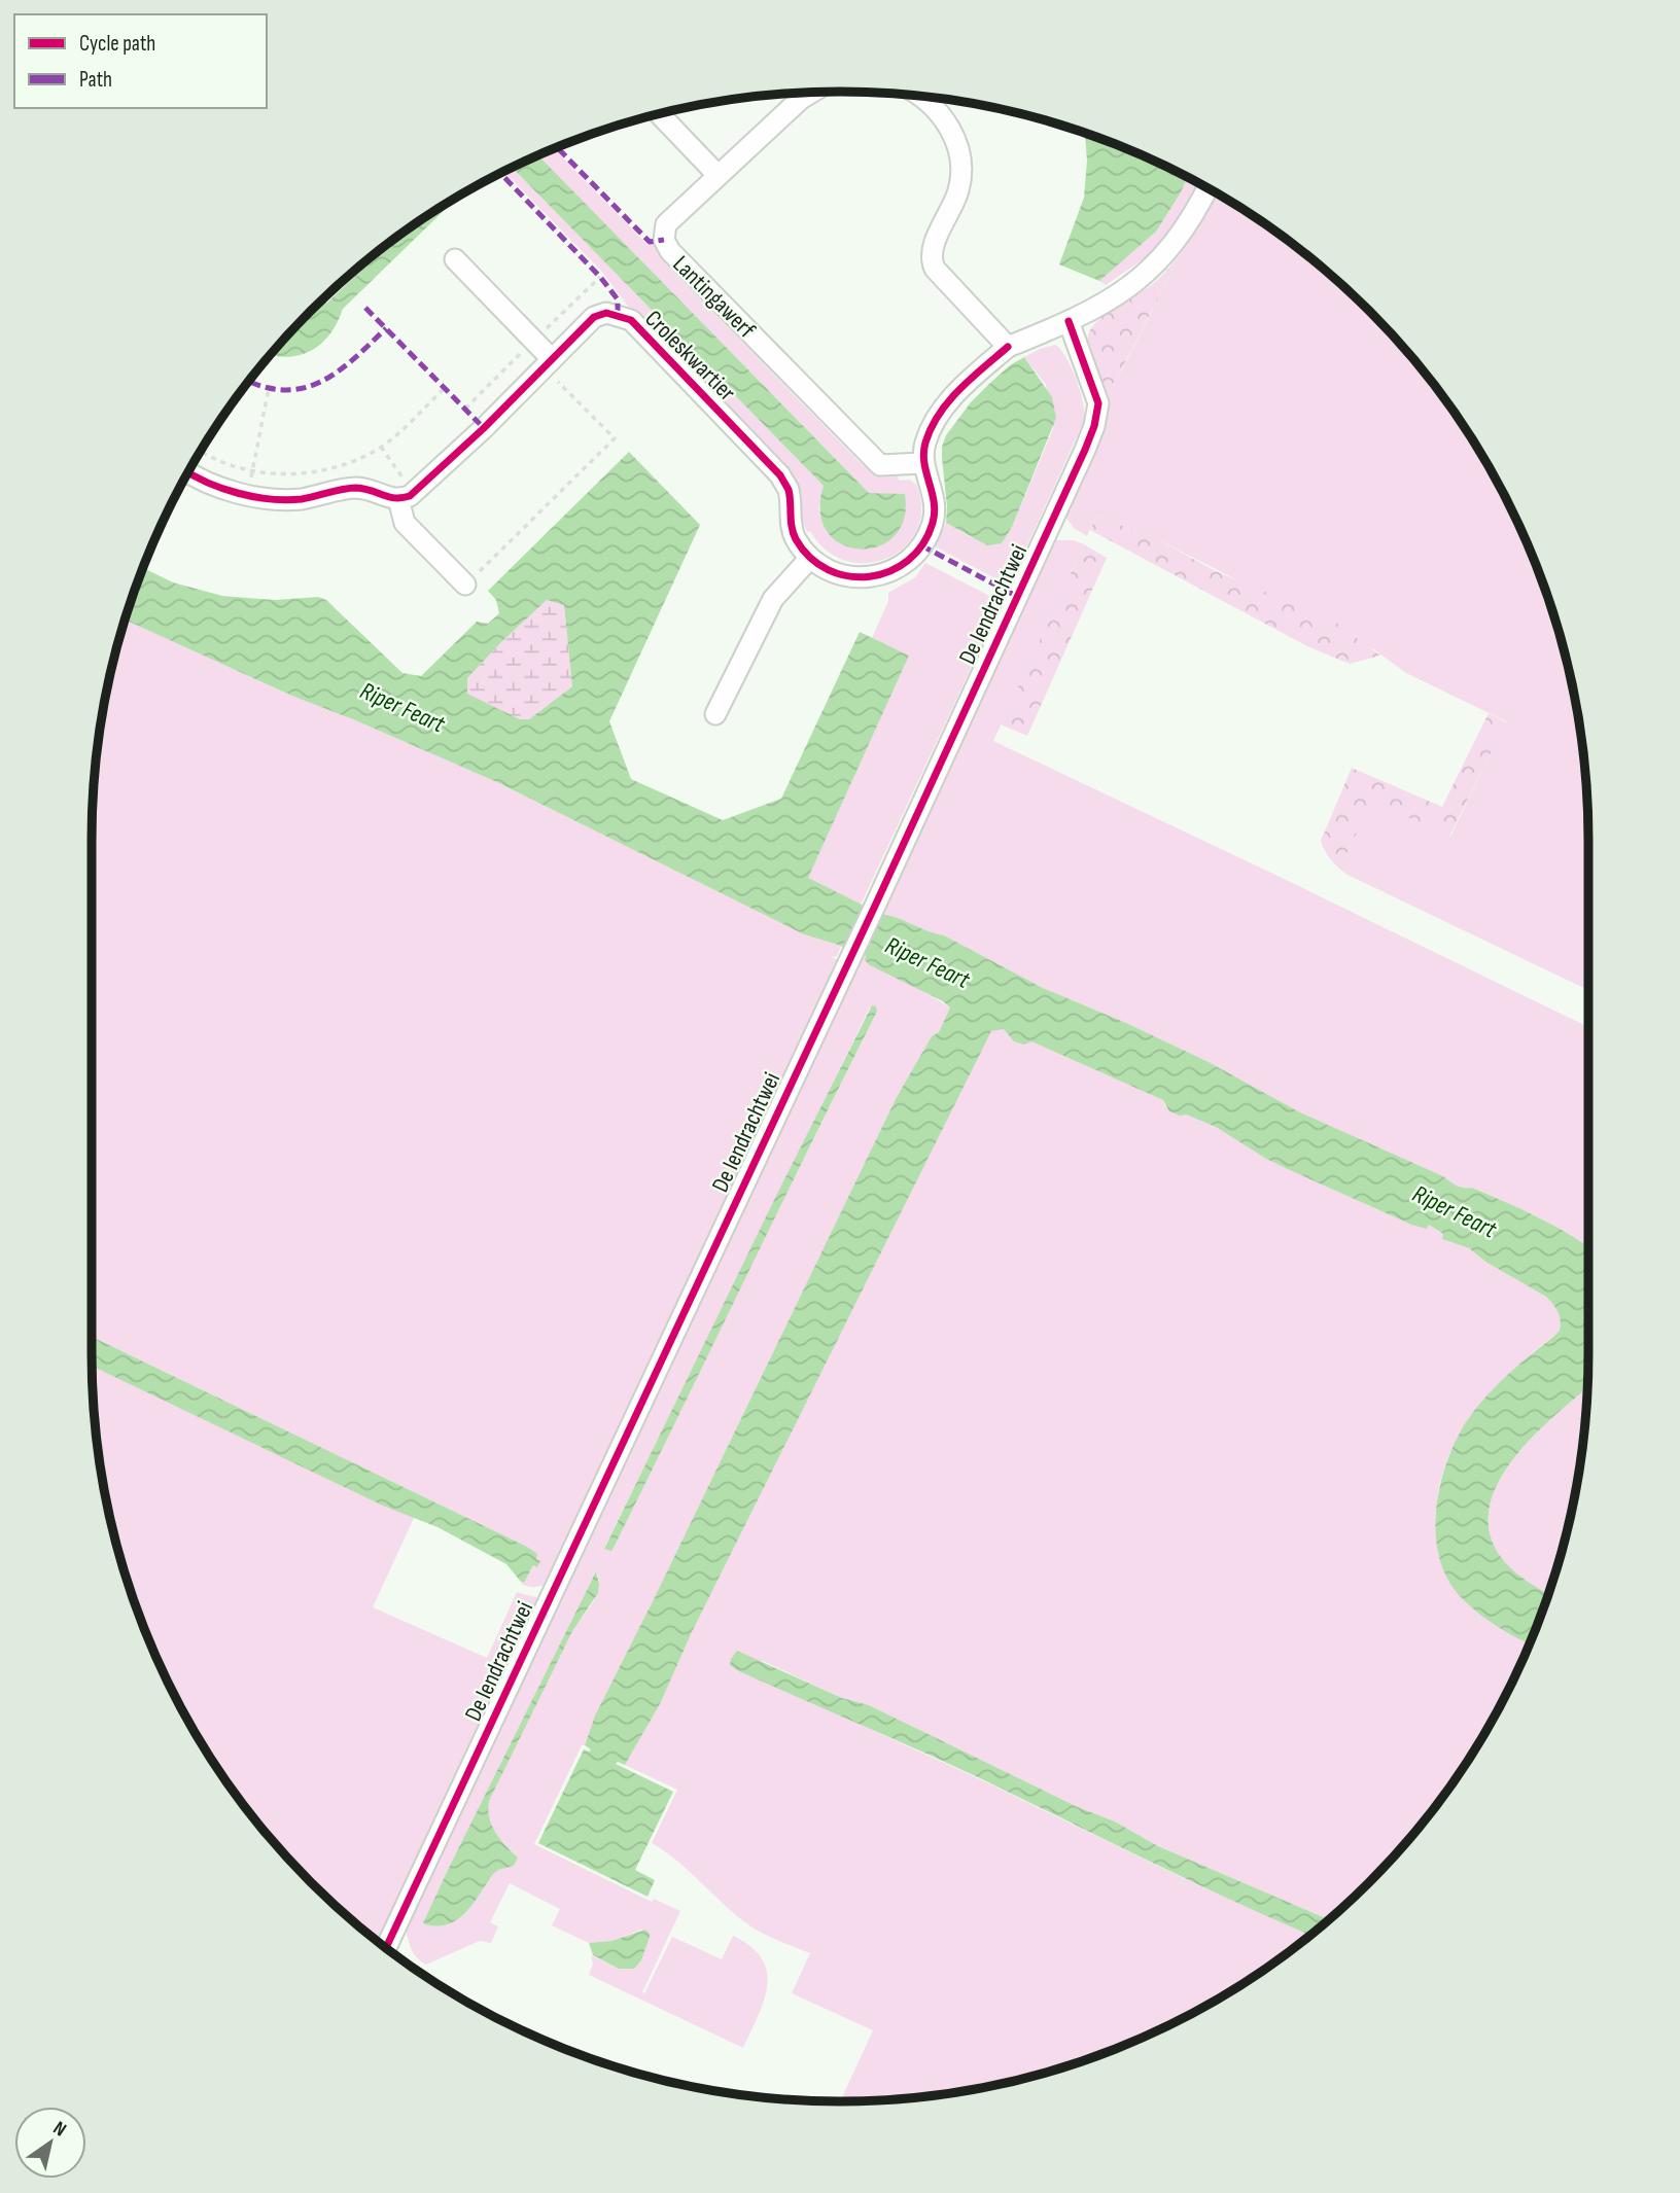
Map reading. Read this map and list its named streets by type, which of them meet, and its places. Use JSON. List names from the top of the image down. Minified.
{"streets":{"street":["Lantingawerf","Croleskwartier","De Iendrachtwei"]},"water":["Riper Feart"],"legend":["Cycle path","Path"],"north":"top right"}
